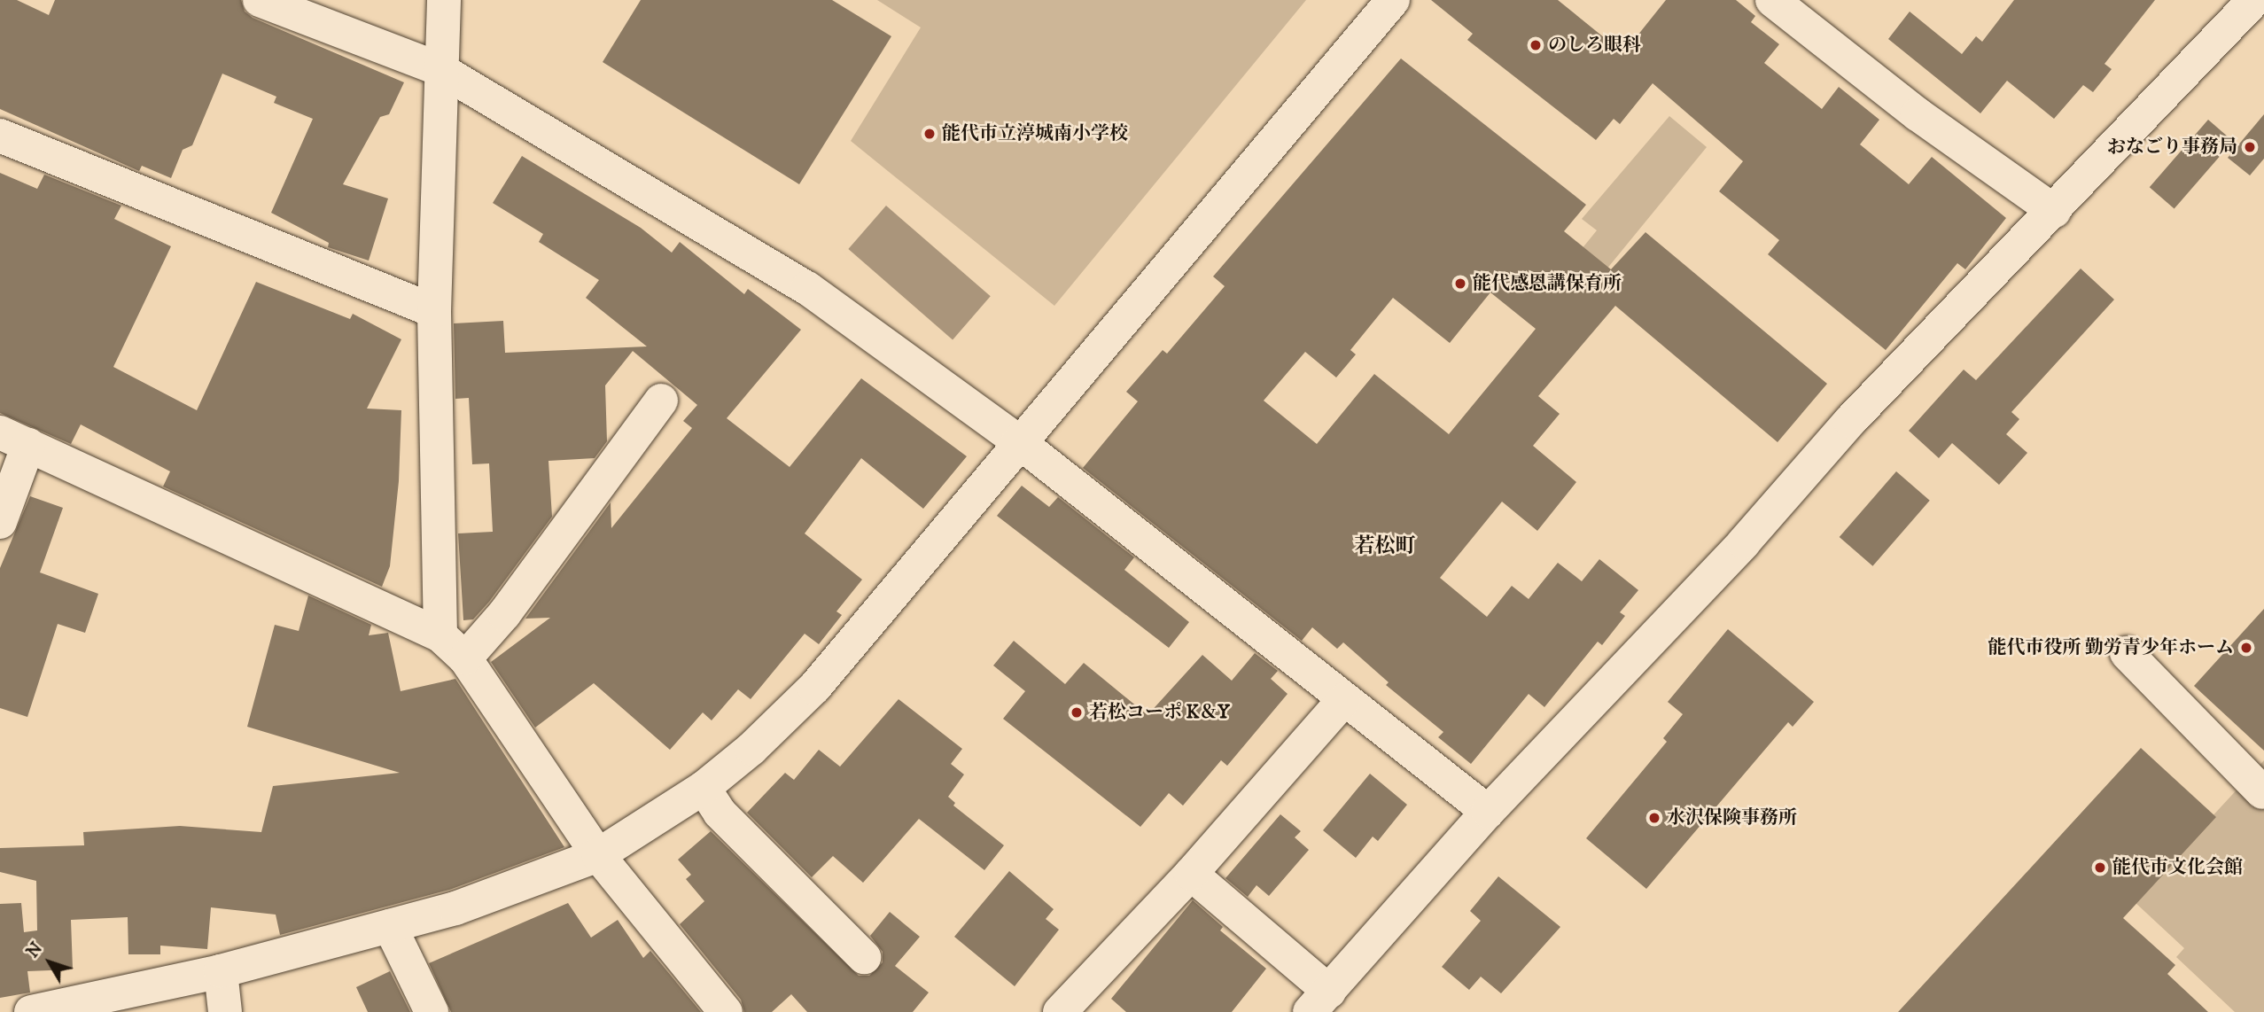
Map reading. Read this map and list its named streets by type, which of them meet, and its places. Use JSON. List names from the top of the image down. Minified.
{"districts":["若松町"],"places":["のしろ眼科","能代市立渟城南小学校","おなごり事務局","能代感恩講保育所","能代市役所 勤労青少年ホーム","若松コーポ K＆Y","水沢保険事務所","能代市文化会館"],"north":"top left"}
